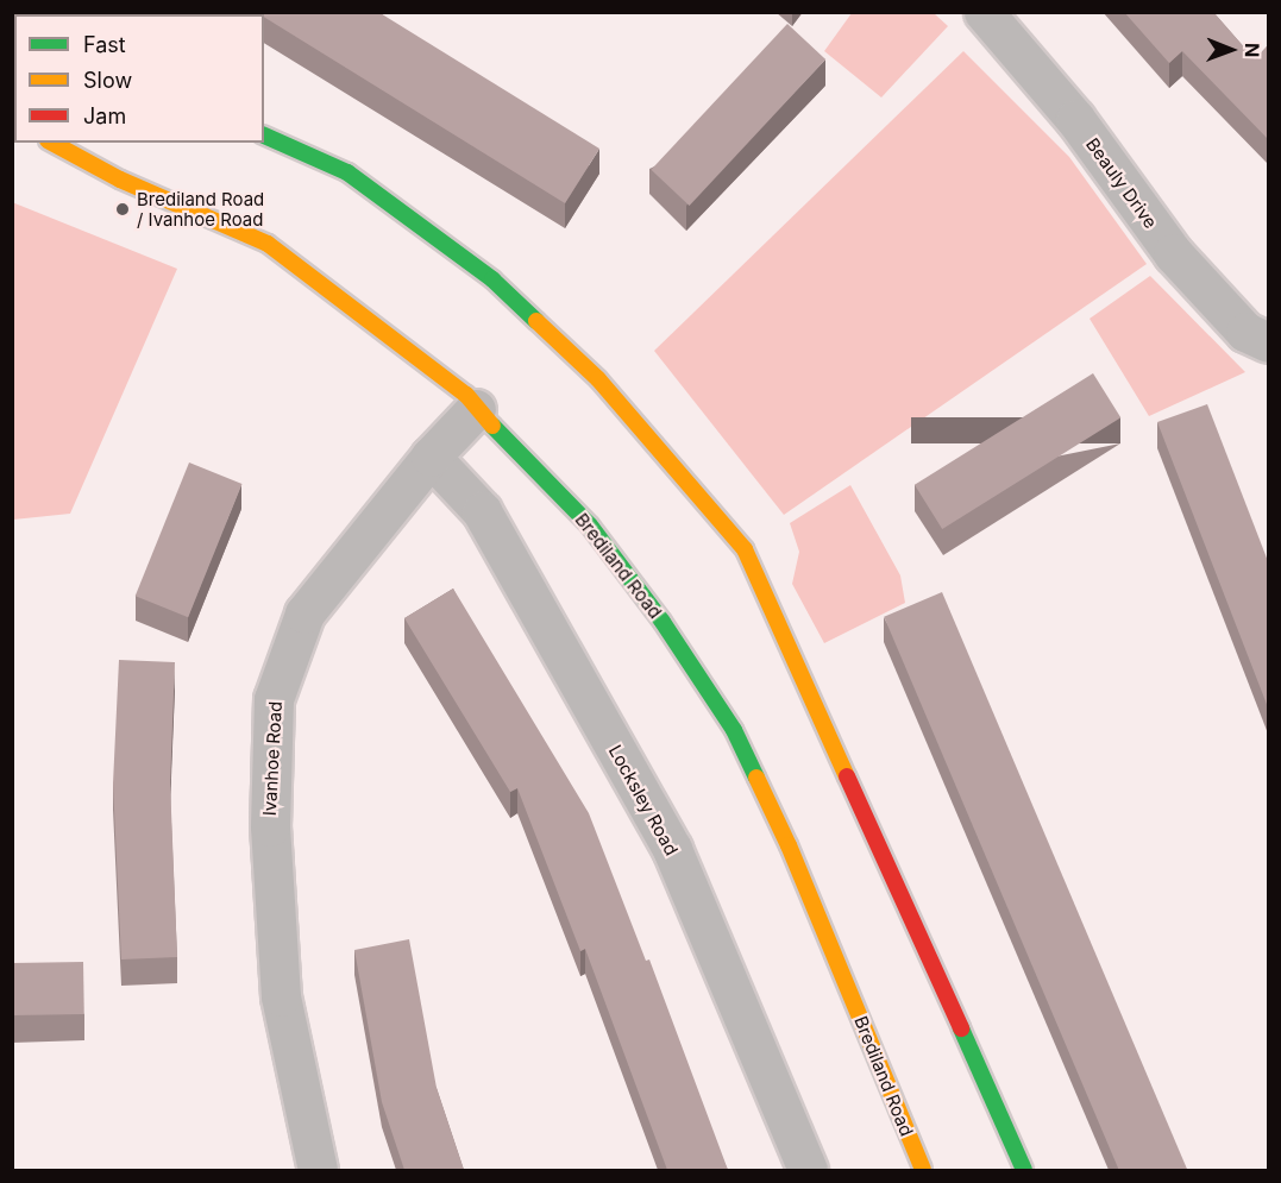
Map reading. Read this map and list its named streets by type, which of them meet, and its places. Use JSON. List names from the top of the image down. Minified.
{"streets":{"street":["Beauly Drive","Brediland Road","Ivanhoe Road","Locksley Road"]},"crossings":[["Brediland Road","Ivanhoe Road"],["Ivanhoe Road","Locksley Road"]],"places":["Brediland Road / Ivanhoe Road"],"legend":["Fast","Slow","Jam"],"north":"right"}
